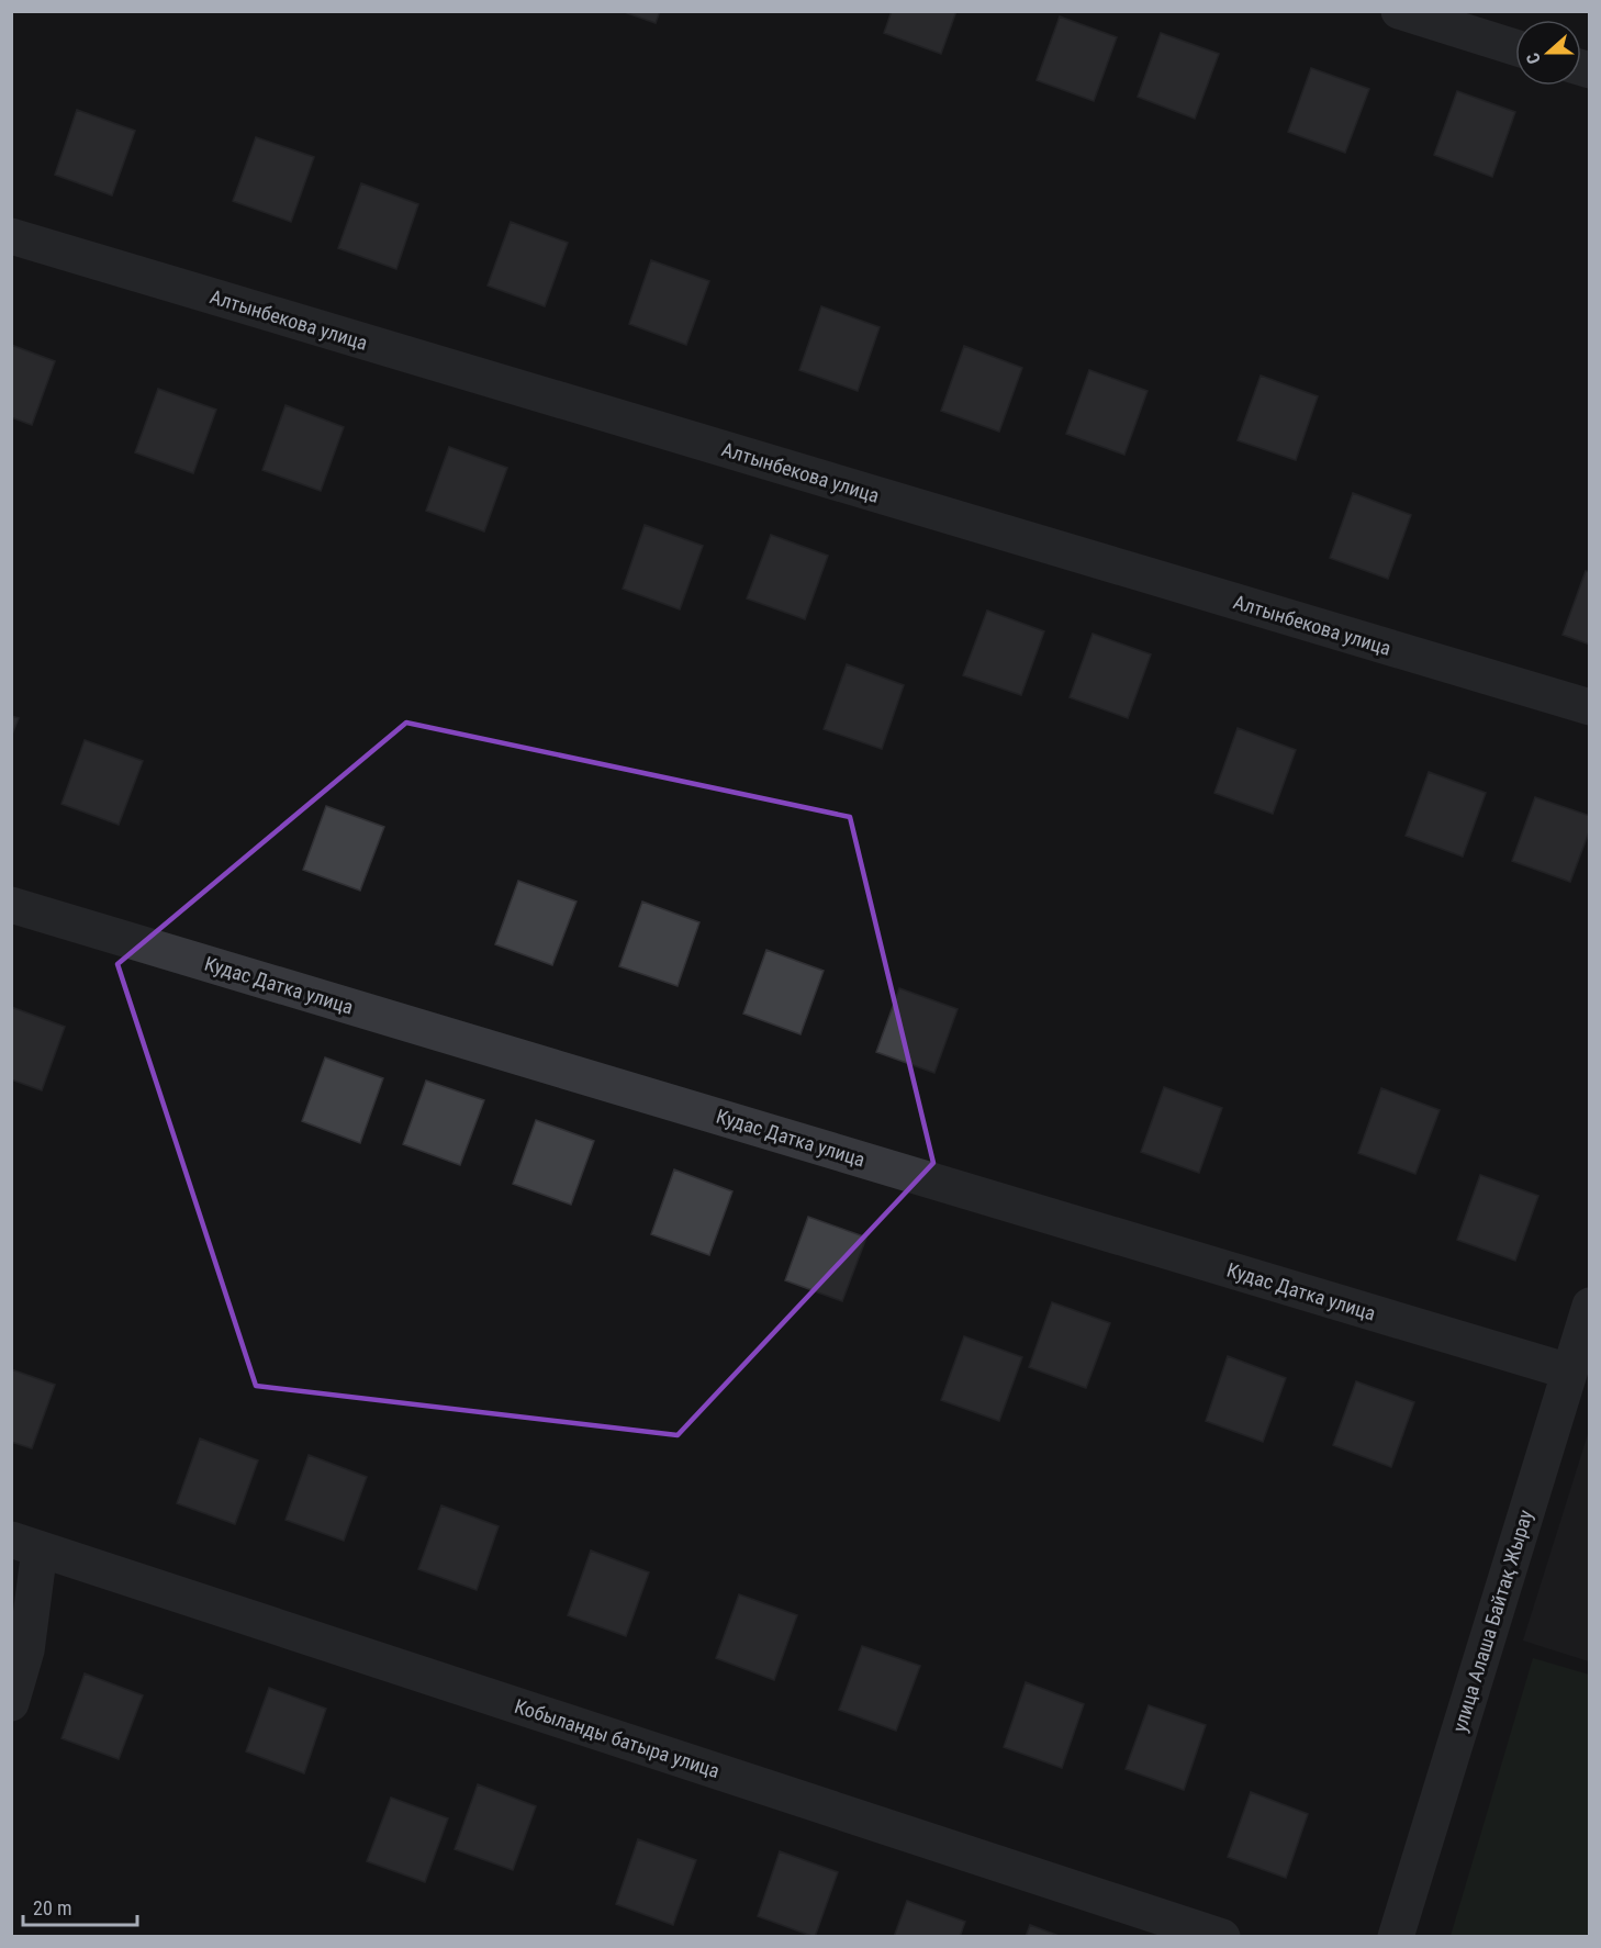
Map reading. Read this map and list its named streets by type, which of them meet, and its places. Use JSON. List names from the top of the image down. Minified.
{"streets":{"street":["Алтынбекова улица","Кудас Датка улица","улица Алаша Байтақ Жырау","Кобыланды батыра улица"]},"crossings":[["Кудас Датка улица","улица Алаша Байтақ Жырау"]],"scale_bar":"20 m","north":"left"}
